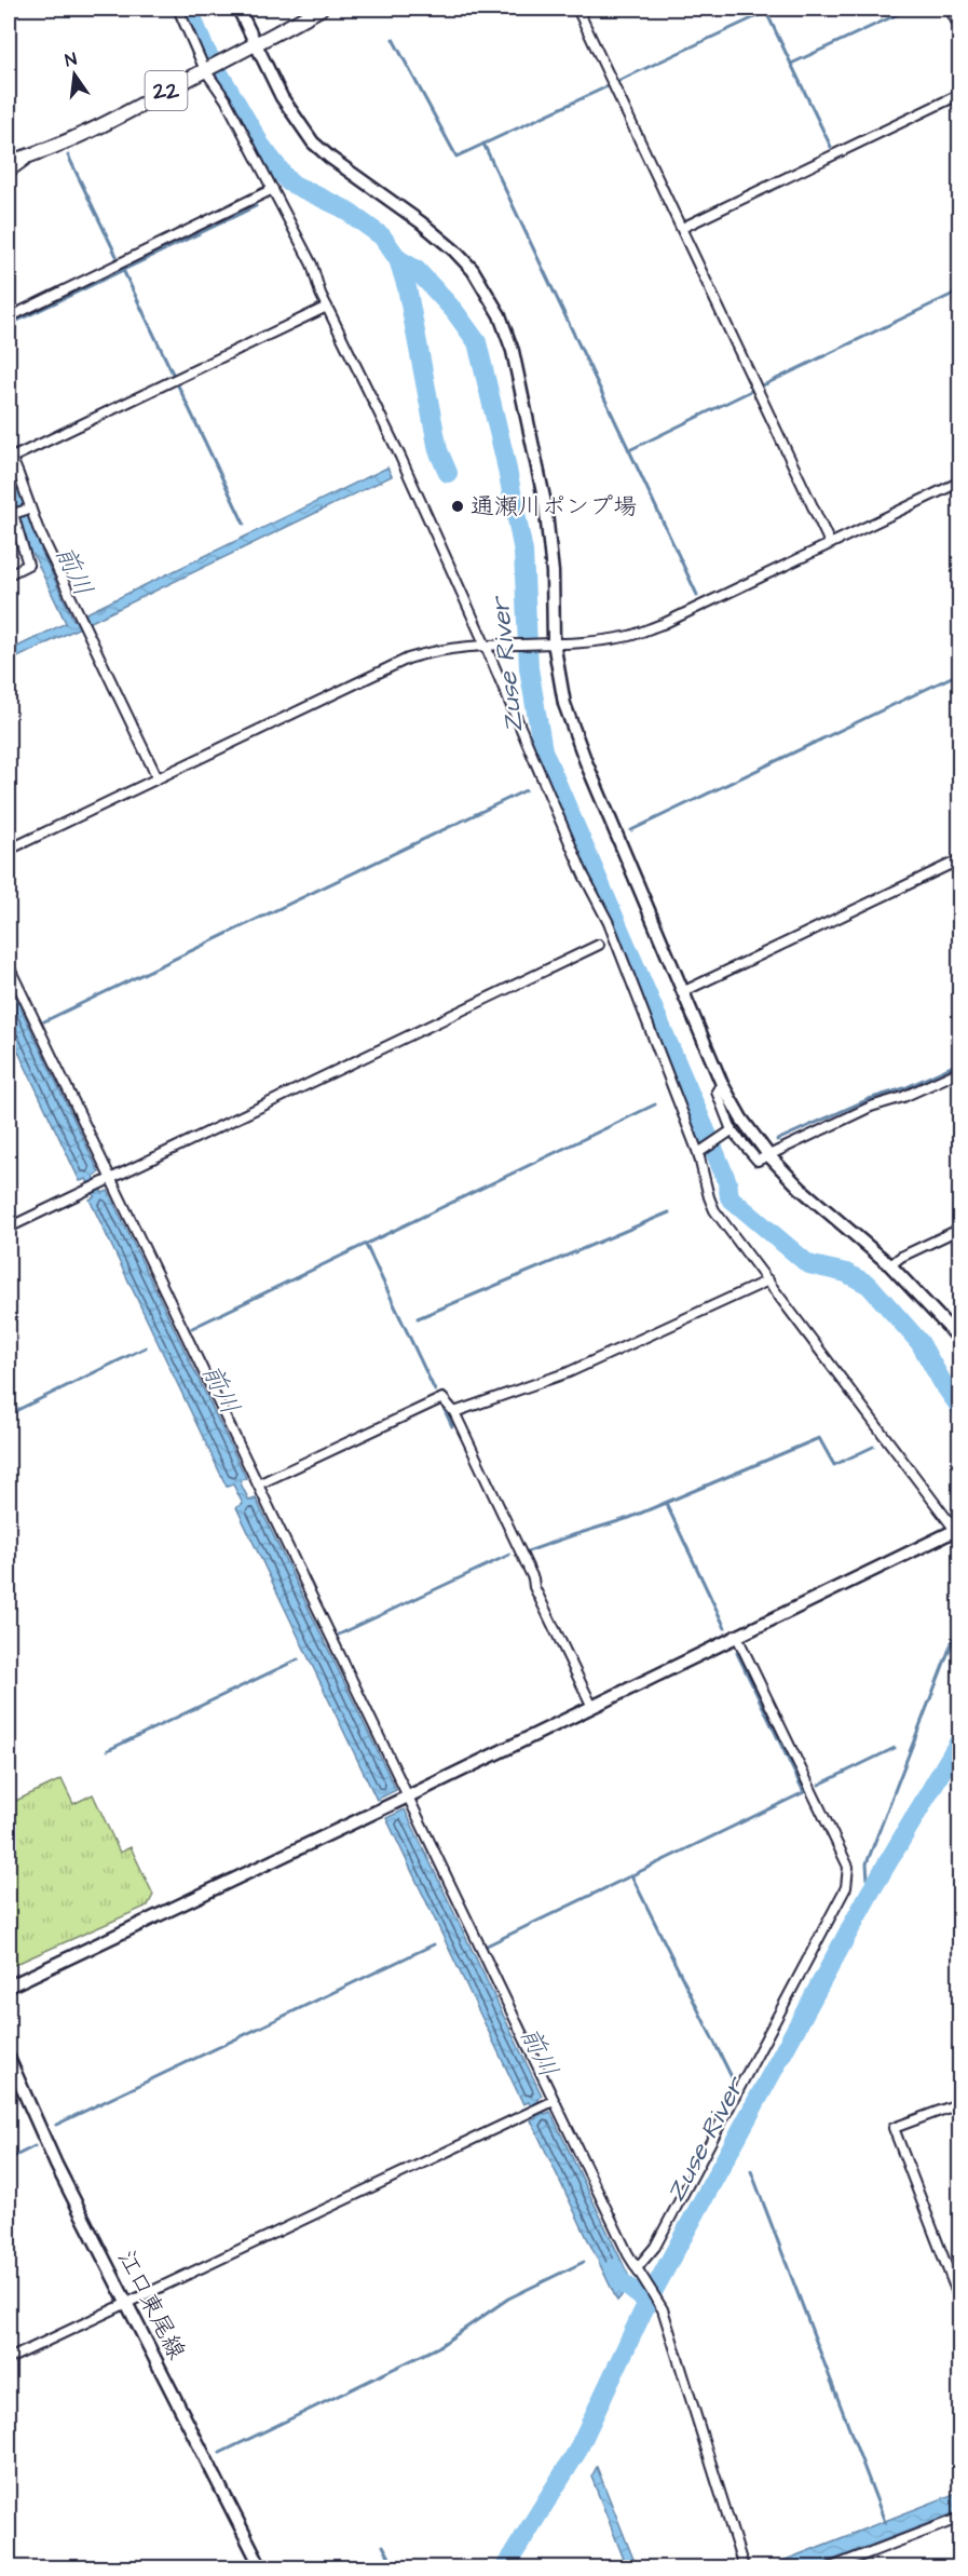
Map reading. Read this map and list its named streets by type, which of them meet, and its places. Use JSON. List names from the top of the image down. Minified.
{"streets":{"main road":["22"],"street":["江口東尾線"]},"water":["前川","Zuse River"],"places":["通瀬川ポンプ場"],"north":"top"}
